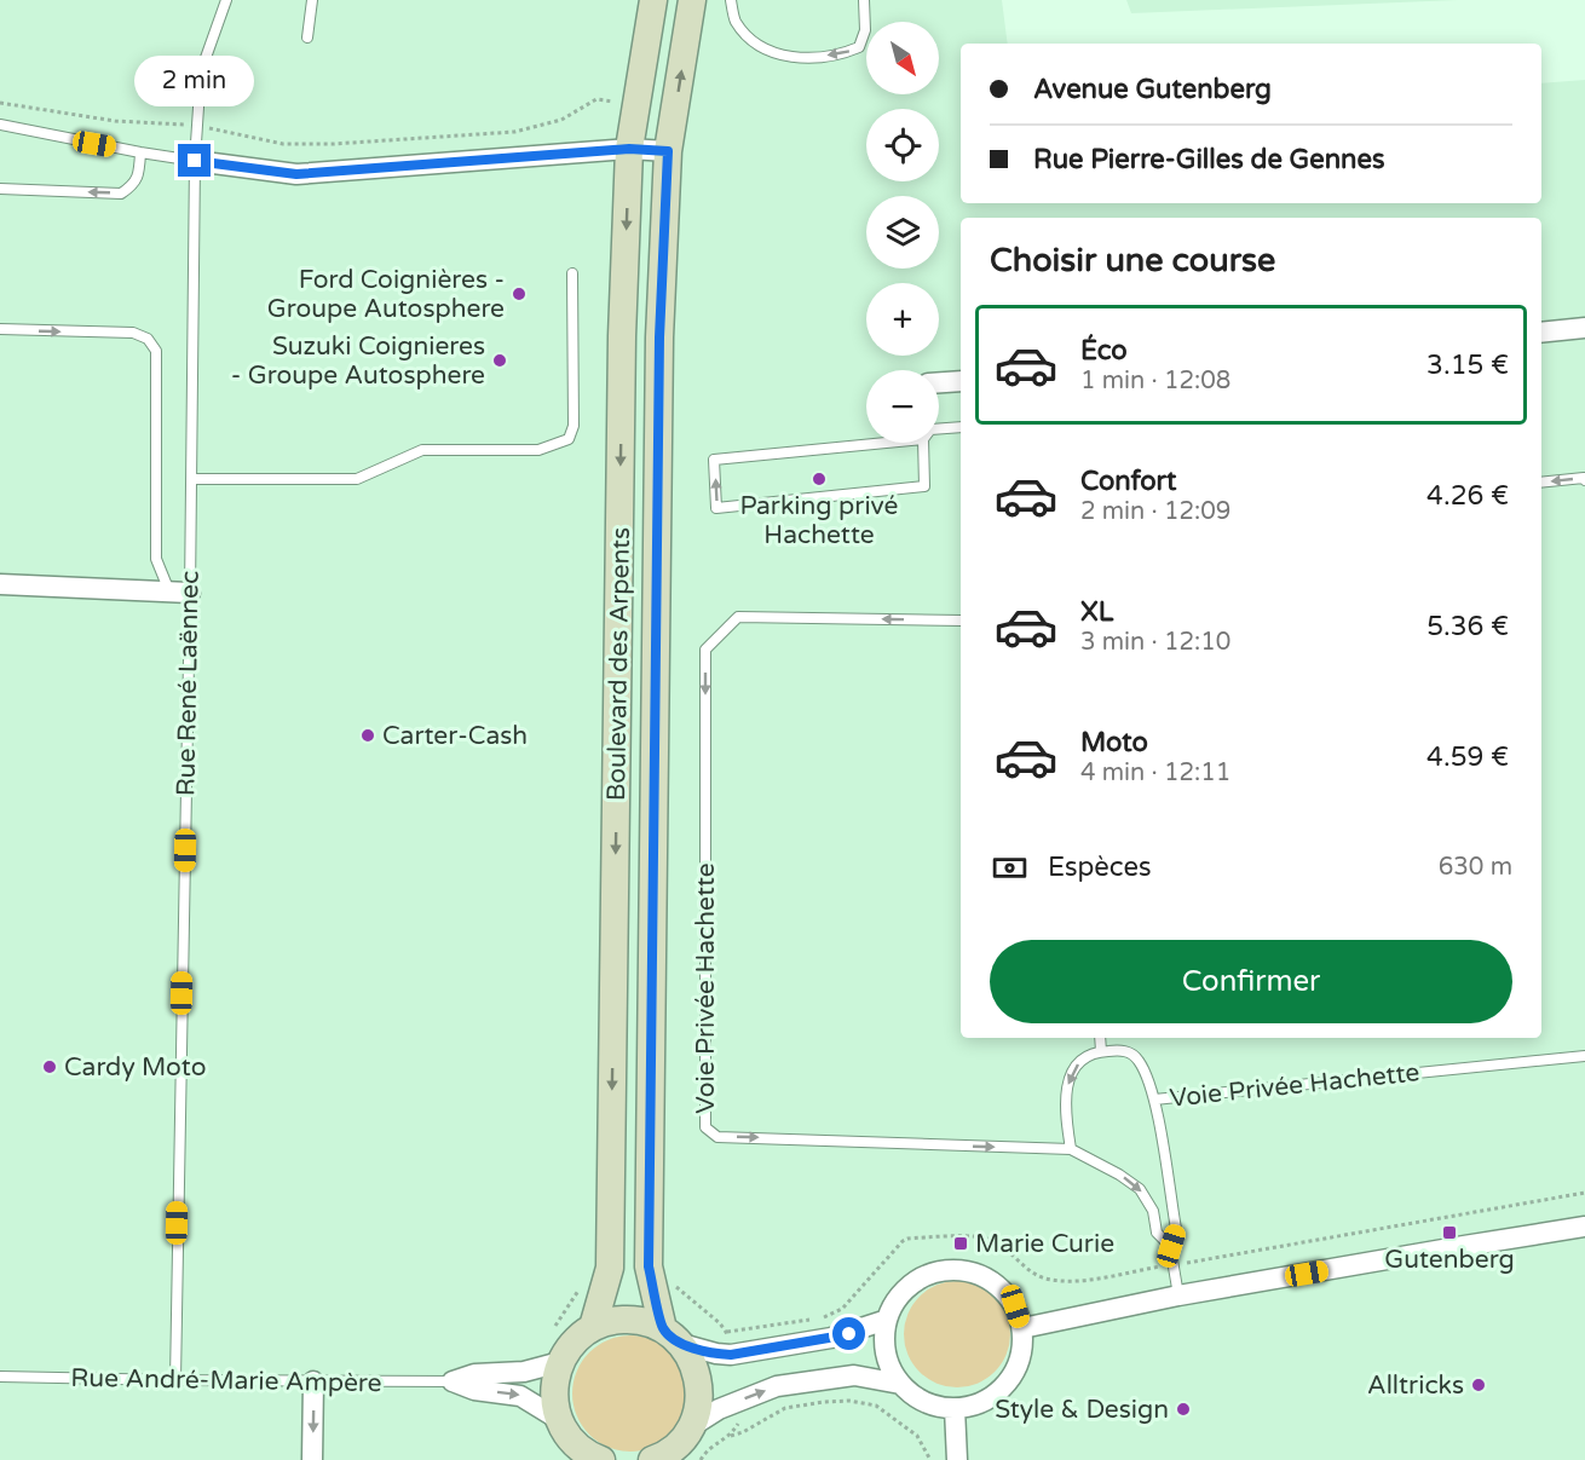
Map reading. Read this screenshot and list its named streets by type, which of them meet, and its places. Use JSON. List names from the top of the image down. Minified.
{"streets":{"street":["Boulevard des Arpents"],"lane":["Rue René Laënnec","Voie Privée Hachette","Rue André-Marie Ampère"]},"crossings":[["Rue René Laënnec","Rue André-Marie Ampère"]],"places":{"other":["Ford Coignières - Groupe Autosphere","Suzuki Coignieres - Groupe Autosphere","Parking privé Hachette","Carter-Cash","Cardy Moto","Alltricks","Style & Design"],"transit":["Gutenberg","Marie Curie"]},"north":"bottom right","page":{"map_buttons":["+","−"],"banner":["Avenue Gutenberg","Rue Pierre-Gilles de Gennes"],"bubble":"2 min","heading":"Choisir une course","list":[{"name":"Éco","note":"1 min · 12:08","value":"3.15 €"},{"name":"Confort","note":"2 min · 12:09","value":"4.26 €"},{"name":"XL","note":"3 min · 12:10","value":"5.36 €"},{"name":"Moto","note":"4 min · 12:11","value":"4.59 €"}],"pay":["Espèces","630 m"],"buttons":"Confirmer"}}
